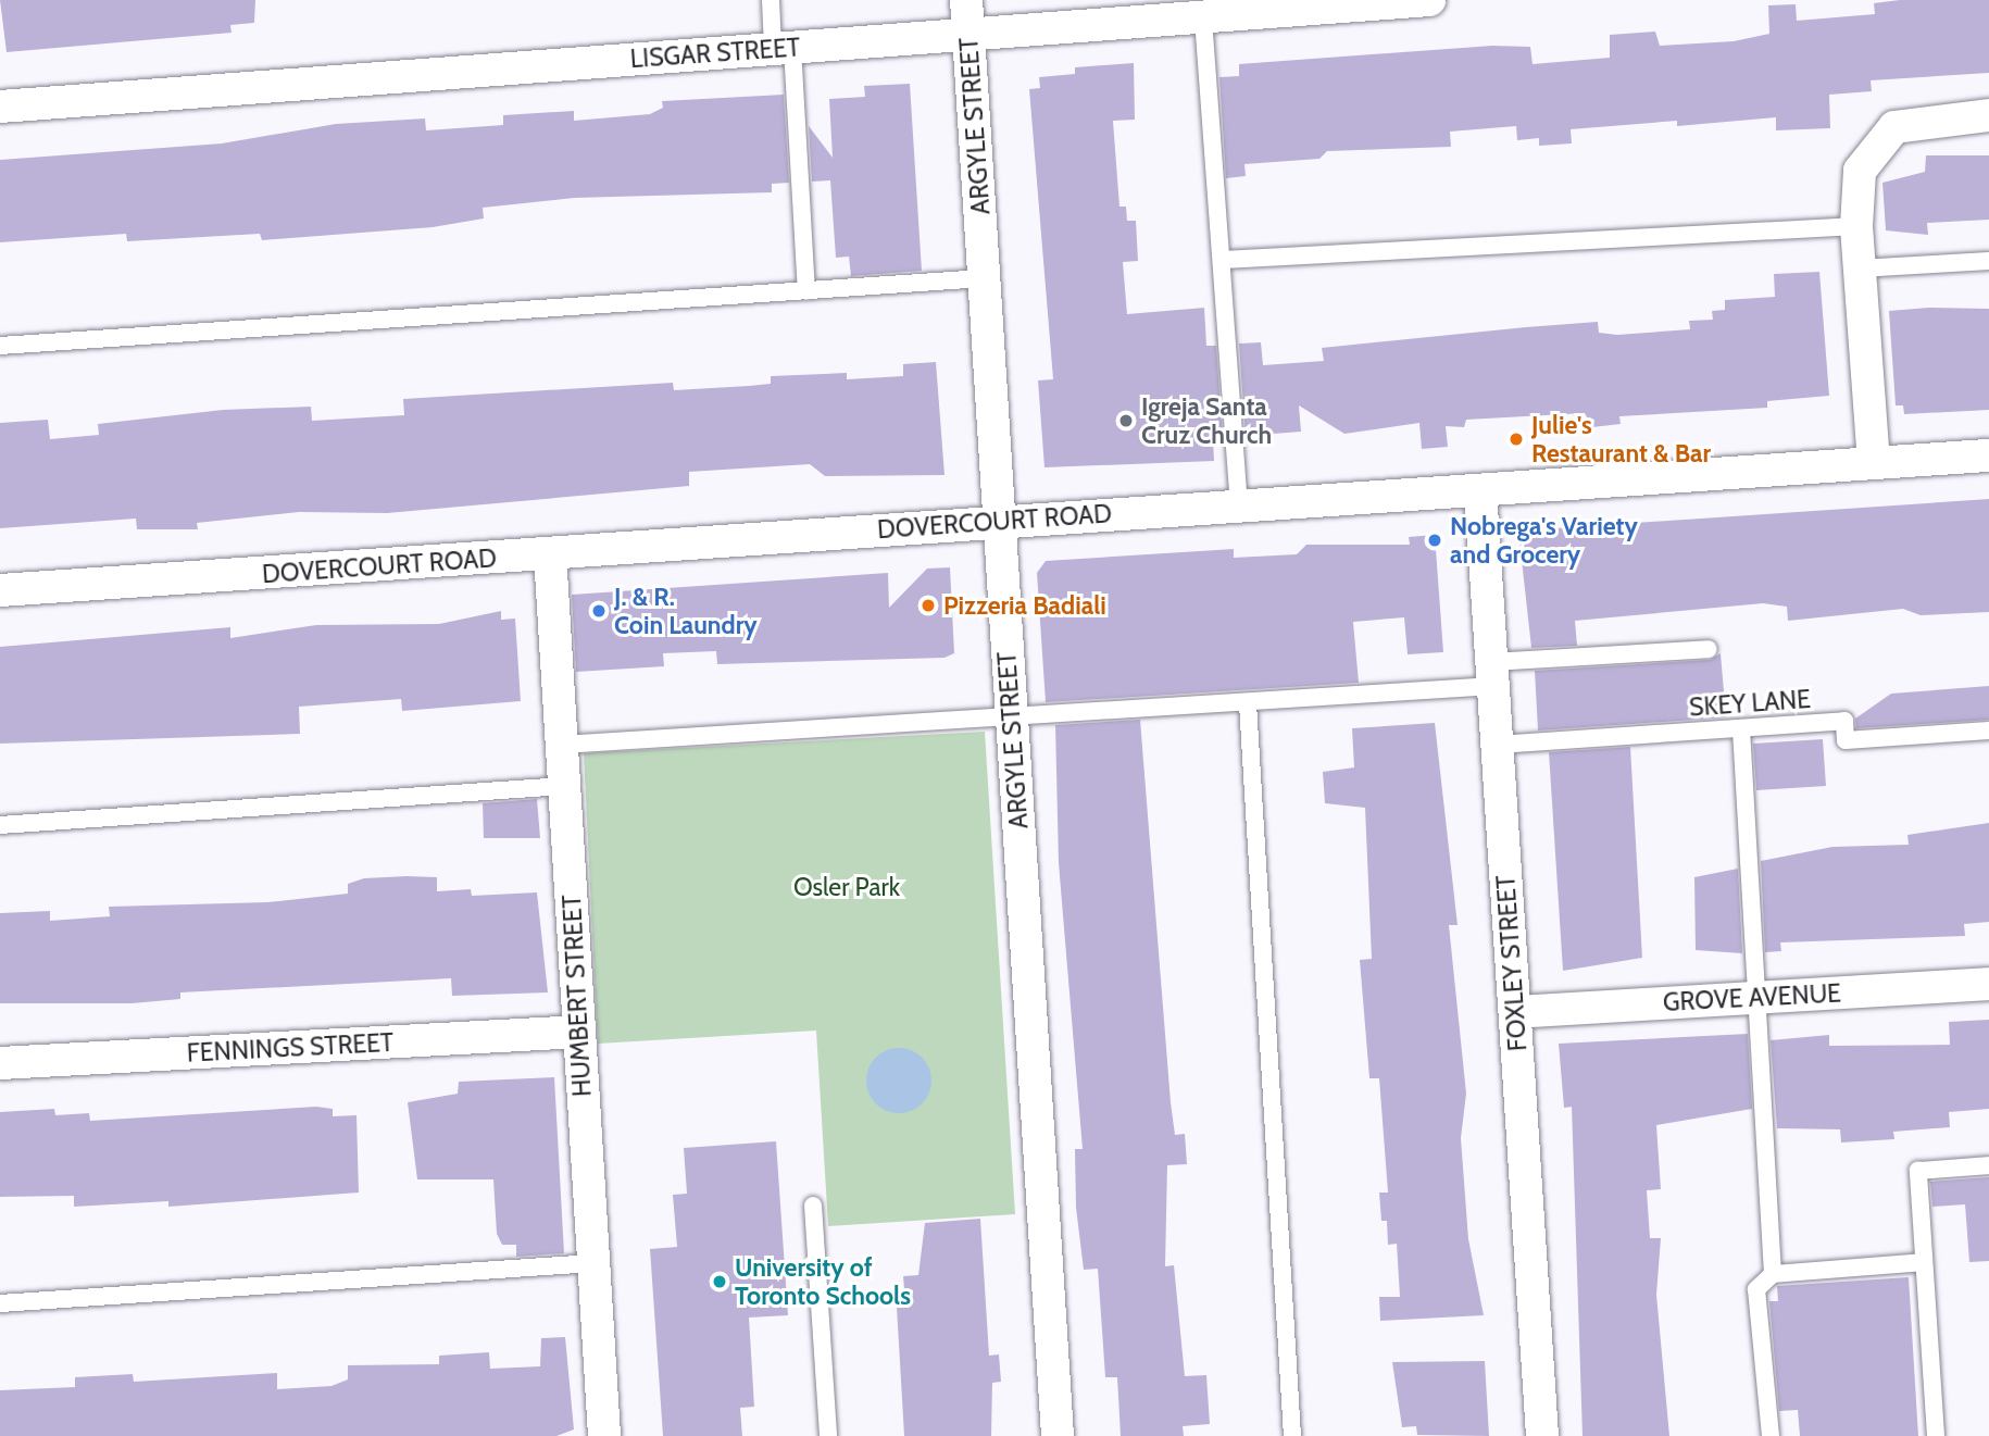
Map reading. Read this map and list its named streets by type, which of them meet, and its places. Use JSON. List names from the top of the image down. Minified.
{"streets":{"street":["LISGAR STREET","ARGYLE STREET","DOVERCOURT ROAD","FOXLEY STREET","HUMBERT STREET","GROVE AVENUE","FENNINGS STREET"],"lane":["SKEY LANE"]},"crossings":[["LISGAR STREET","ARGYLE STREET"],["ARGYLE STREET","DOVERCOURT ROAD"],["DOVERCOURT ROAD","FOXLEY STREET"],["DOVERCOURT ROAD","HUMBERT STREET"],["SKEY LANE","FOXLEY STREET"],["FOXLEY STREET","GROVE AVENUE"],["HUMBERT STREET","FENNINGS STREET"]],"parks":["Osler Park"],"places":["Igreja Santa Cruz Church","Julie's Restaurant & Bar","Nobrega's Variety and Grocery","Pizzeria Badiali","J. & R. Coin Laundry","University of Toronto Schools"]}
